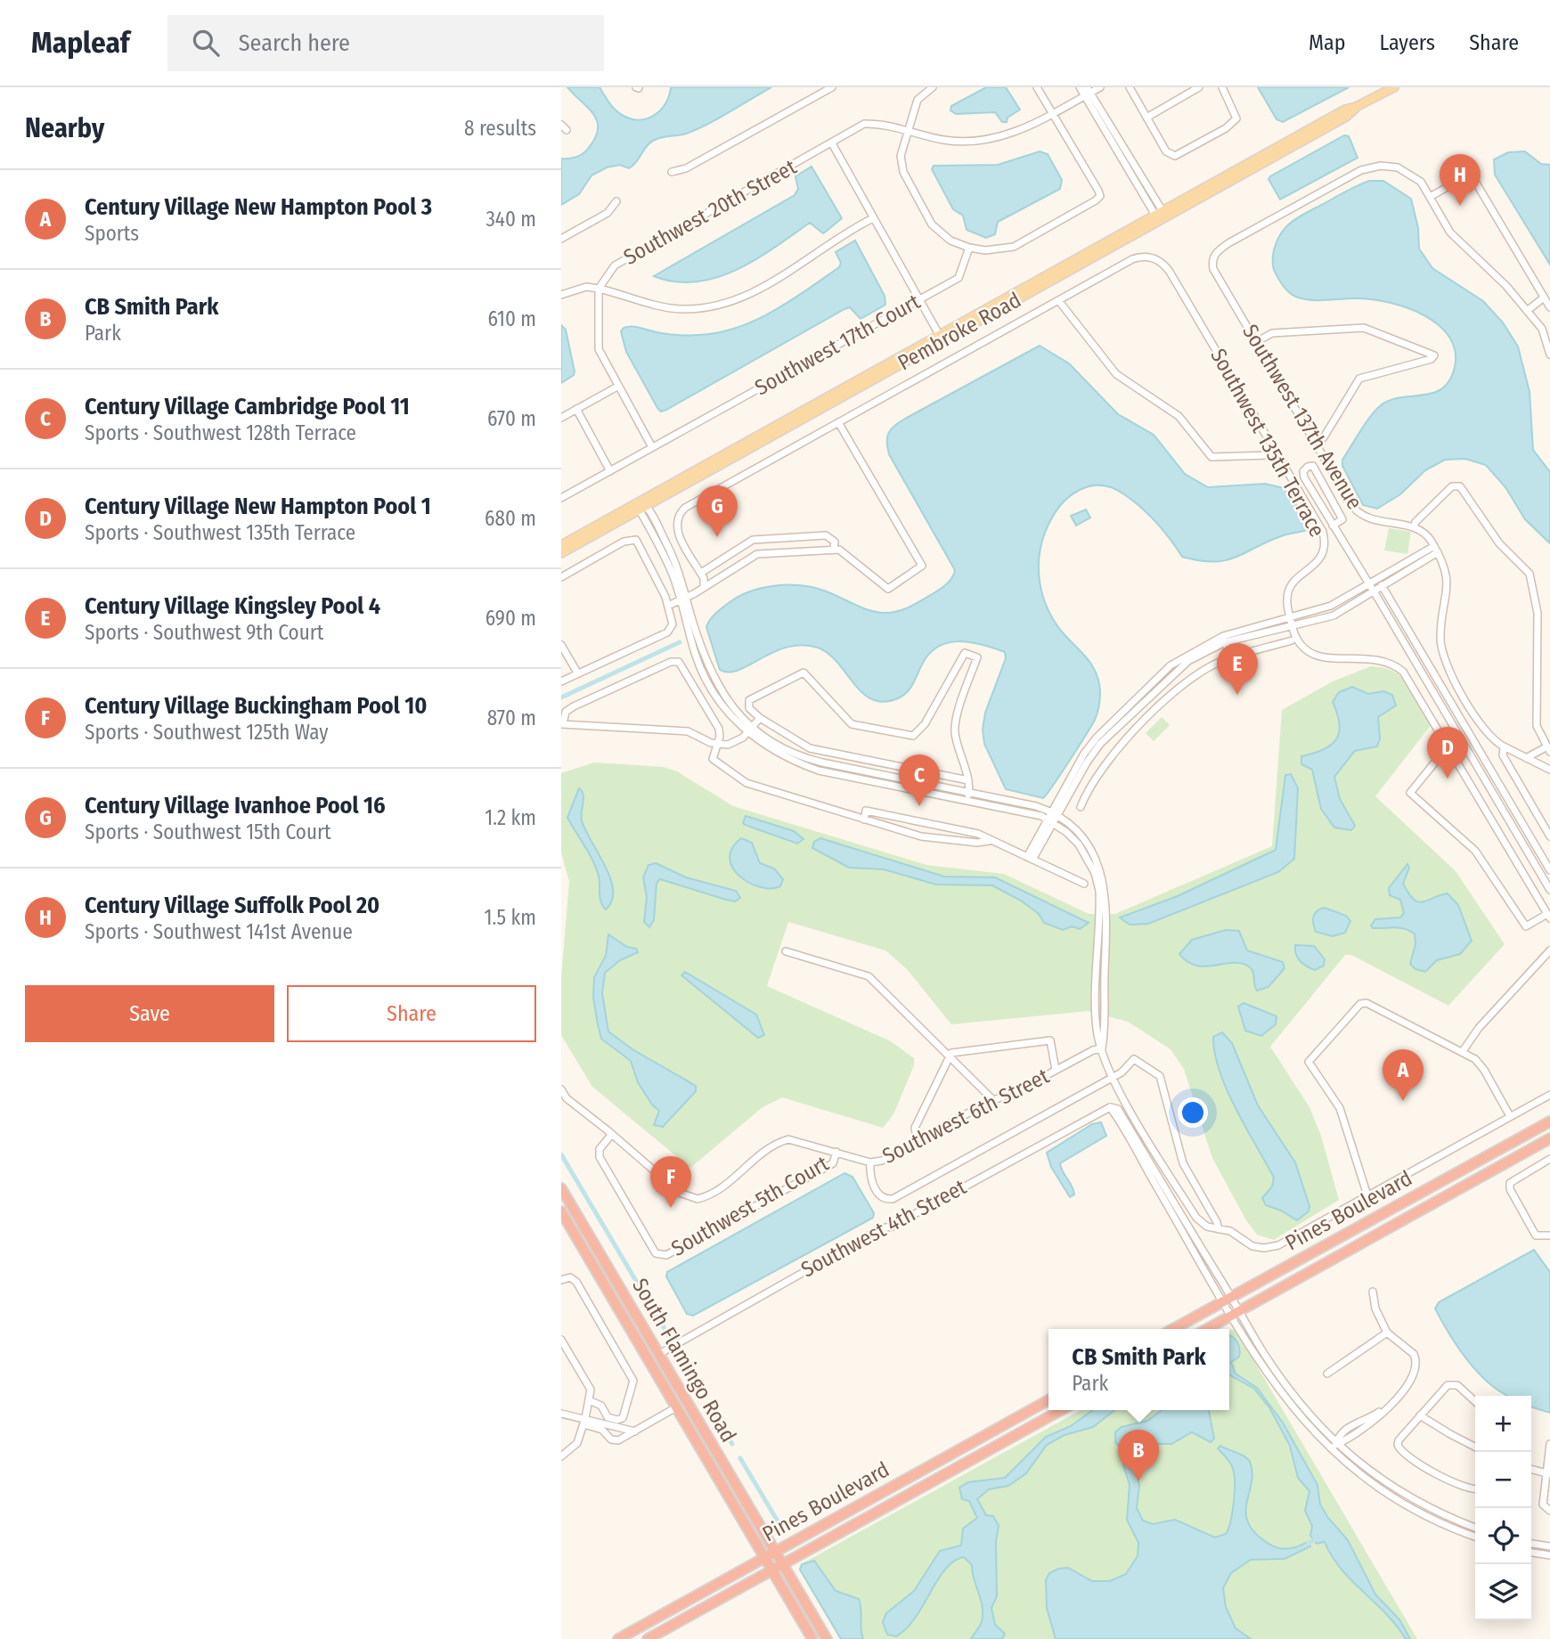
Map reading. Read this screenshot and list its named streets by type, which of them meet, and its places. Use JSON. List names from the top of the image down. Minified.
{"streets":{"highway":["Pines Boulevard","South Flamingo Road"],"main road":["Pembroke Road"],"street":["Southwest 20th Street","Southwest 17th Court","Southwest 137th Avenue","Southwest 135th Terrace","Southwest 6th Street","Southwest 5th Court","Southwest 4th Street"]},"crossings":[["Southwest 6th Street","Southwest 5th Court"],["Pines Boulevard","Southwest 4th Street"],["Pines Boulevard","South Flamingo Road"],["Southwest 4th Street","South Flamingo Road"]],"page":{"header":"Mapleaf","search":"Search here","nav":["Map","Layers","Share"],"heading":["Nearby","8 results"],"pins":["H","G","E","D","C","A","F","B"],"list":[{"mark":"A","name":"Century Village New Hampton Pool 3","note":"Sports","value":"340 m"},{"mark":"B","name":"CB Smith Park","note":"Park","value":"610 m"},{"mark":"C","name":"Century Village Cambridge Pool 11","note":"Sports · Southwest 128th Terrace","value":"670 m"},{"mark":"D","name":"Century Village New Hampton Pool 1","note":"Sports · Southwest 135th Terrace","value":"680 m"},{"mark":"E","name":"Century Village Kingsley Pool 4","note":"Sports · Southwest 9th Court","value":"690 m"},{"mark":"F","name":"Century Village Buckingham Pool 10","note":"Sports · Southwest 125th Way","value":"870 m"},{"mark":"G","name":"Century Village Ivanhoe Pool 16","note":"Sports · Southwest 15th Court","value":"1.2 km"},{"mark":"H","name":"Century Village Suffolk Pool 20","note":"Sports · Southwest 141st Avenue","value":"1.5 km"}],"buttons":["Save","Share"],"popup":["CB Smith Park","Park"],"map_buttons":["+","−"]}}
